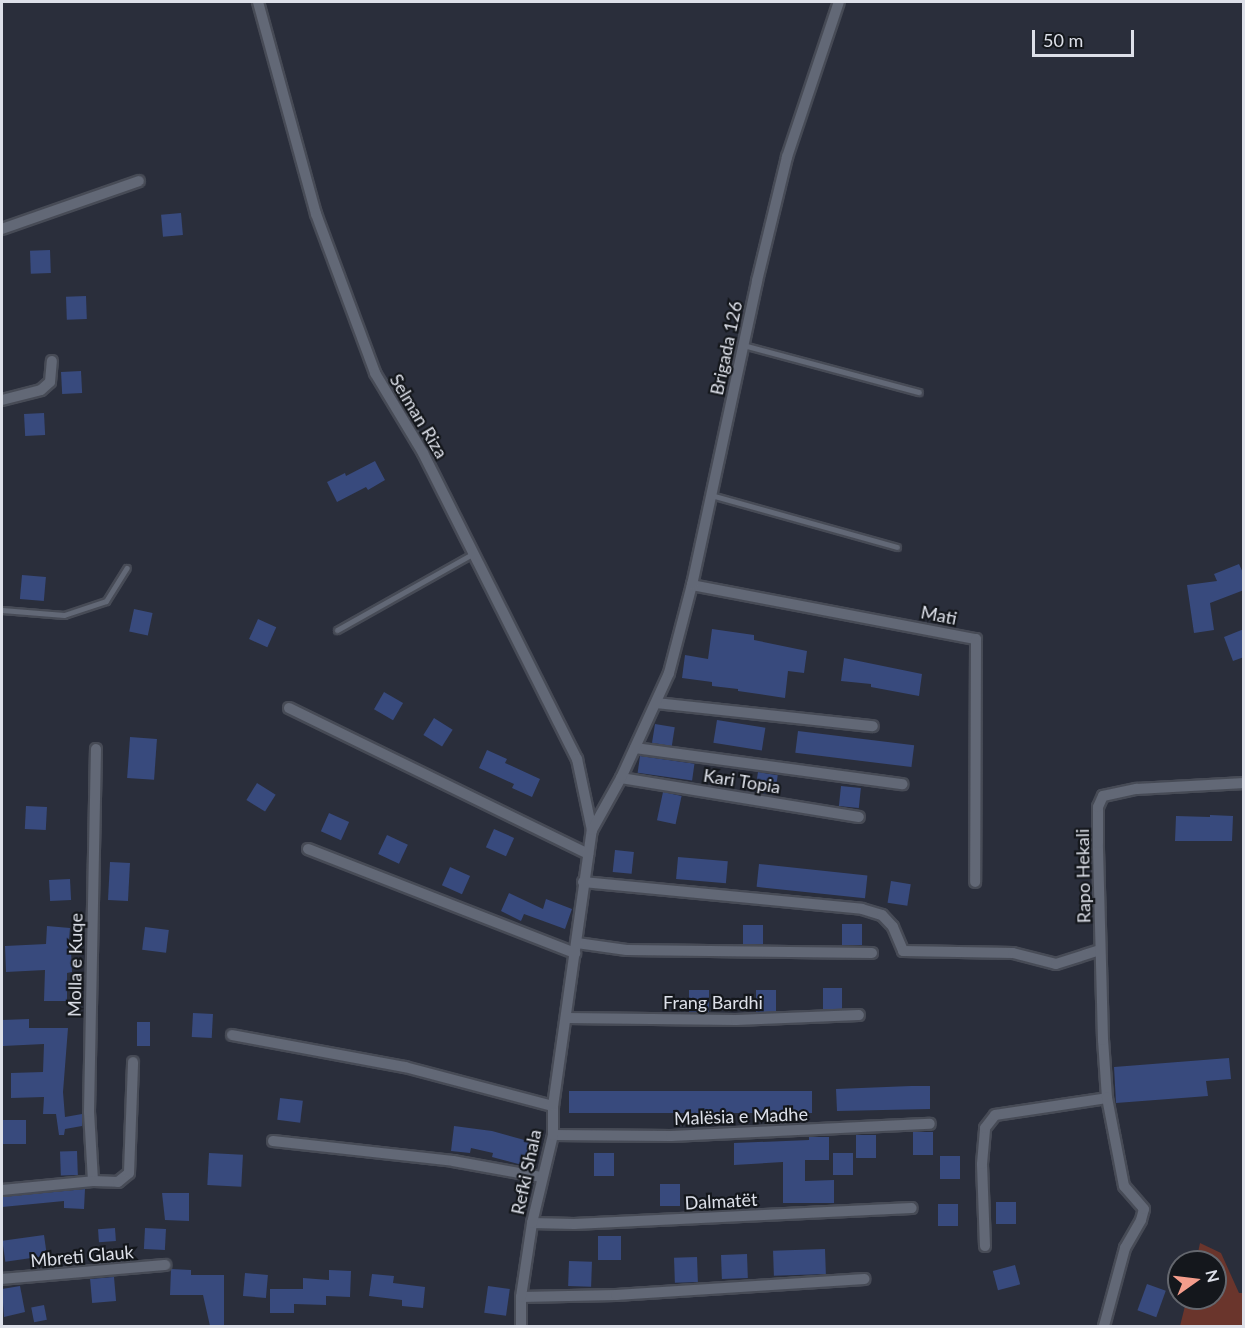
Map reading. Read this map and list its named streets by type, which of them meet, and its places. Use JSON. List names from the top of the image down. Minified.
{"streets":{"street":["Brigada 126","Selman Riza","Mati","Kari Topia","Rapo Hekali","Molla e Kuqe","Frang Bardhi","Malësia e Madhe","Refki Shala","Dalmatët","Mbreti Glauk"]},"crossings":[["Brigada 126","Selman Riza"],["Brigada 126","Mati"],["Brigada 126","Kari Topia"],["Brigada 126","Refki Shala"],["Selman Riza","Refki Shala"],["Frang Bardhi","Refki Shala"],["Malësia e Madhe","Refki Shala"],["Refki Shala","Dalmatët"]],"scale_bar":"50 m","north":"right"}
